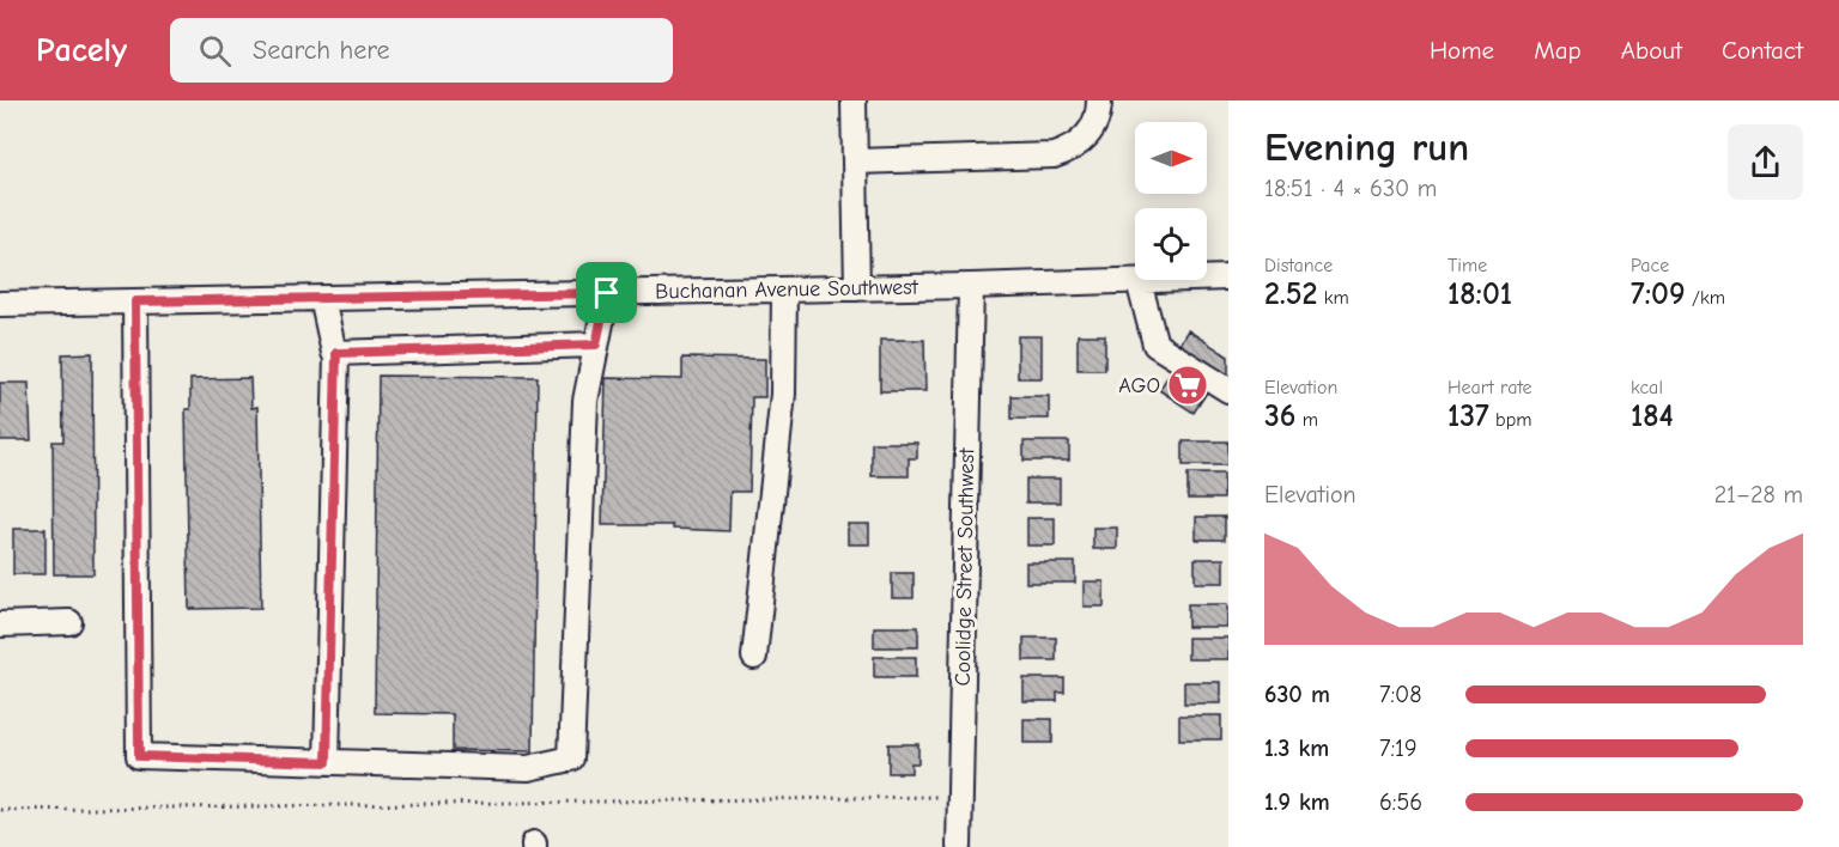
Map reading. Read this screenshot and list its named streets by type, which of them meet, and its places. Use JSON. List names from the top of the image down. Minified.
{"streets":{"street":["Buchanan Avenue Southwest","Coolidge Street Southwest"]},"crossings":[["Buchanan Avenue Southwest","Coolidge Street Southwest"]],"places":{"supermarket":["AGO"]},"north":"right","page":{"header":"Pacely","search":"Search here","nav":["Home","Map","About","Contact"],"heading":["Evening run","18:51 · 4 × 630 m"],"stats":[["Distance","2.52 km"],["Time","18:01"],["Pace","7:09 /km"],["Elevation","36 m"],["Heart rate","137 bpm"],["kcal","184"]],"chart":["Elevation","21–28 m"],"list":[{"name":"630 m","note":"7:08"},{"name":"1.3 km","note":"7:19"},{"name":"1.9 km","note":"6:56"}]}}
